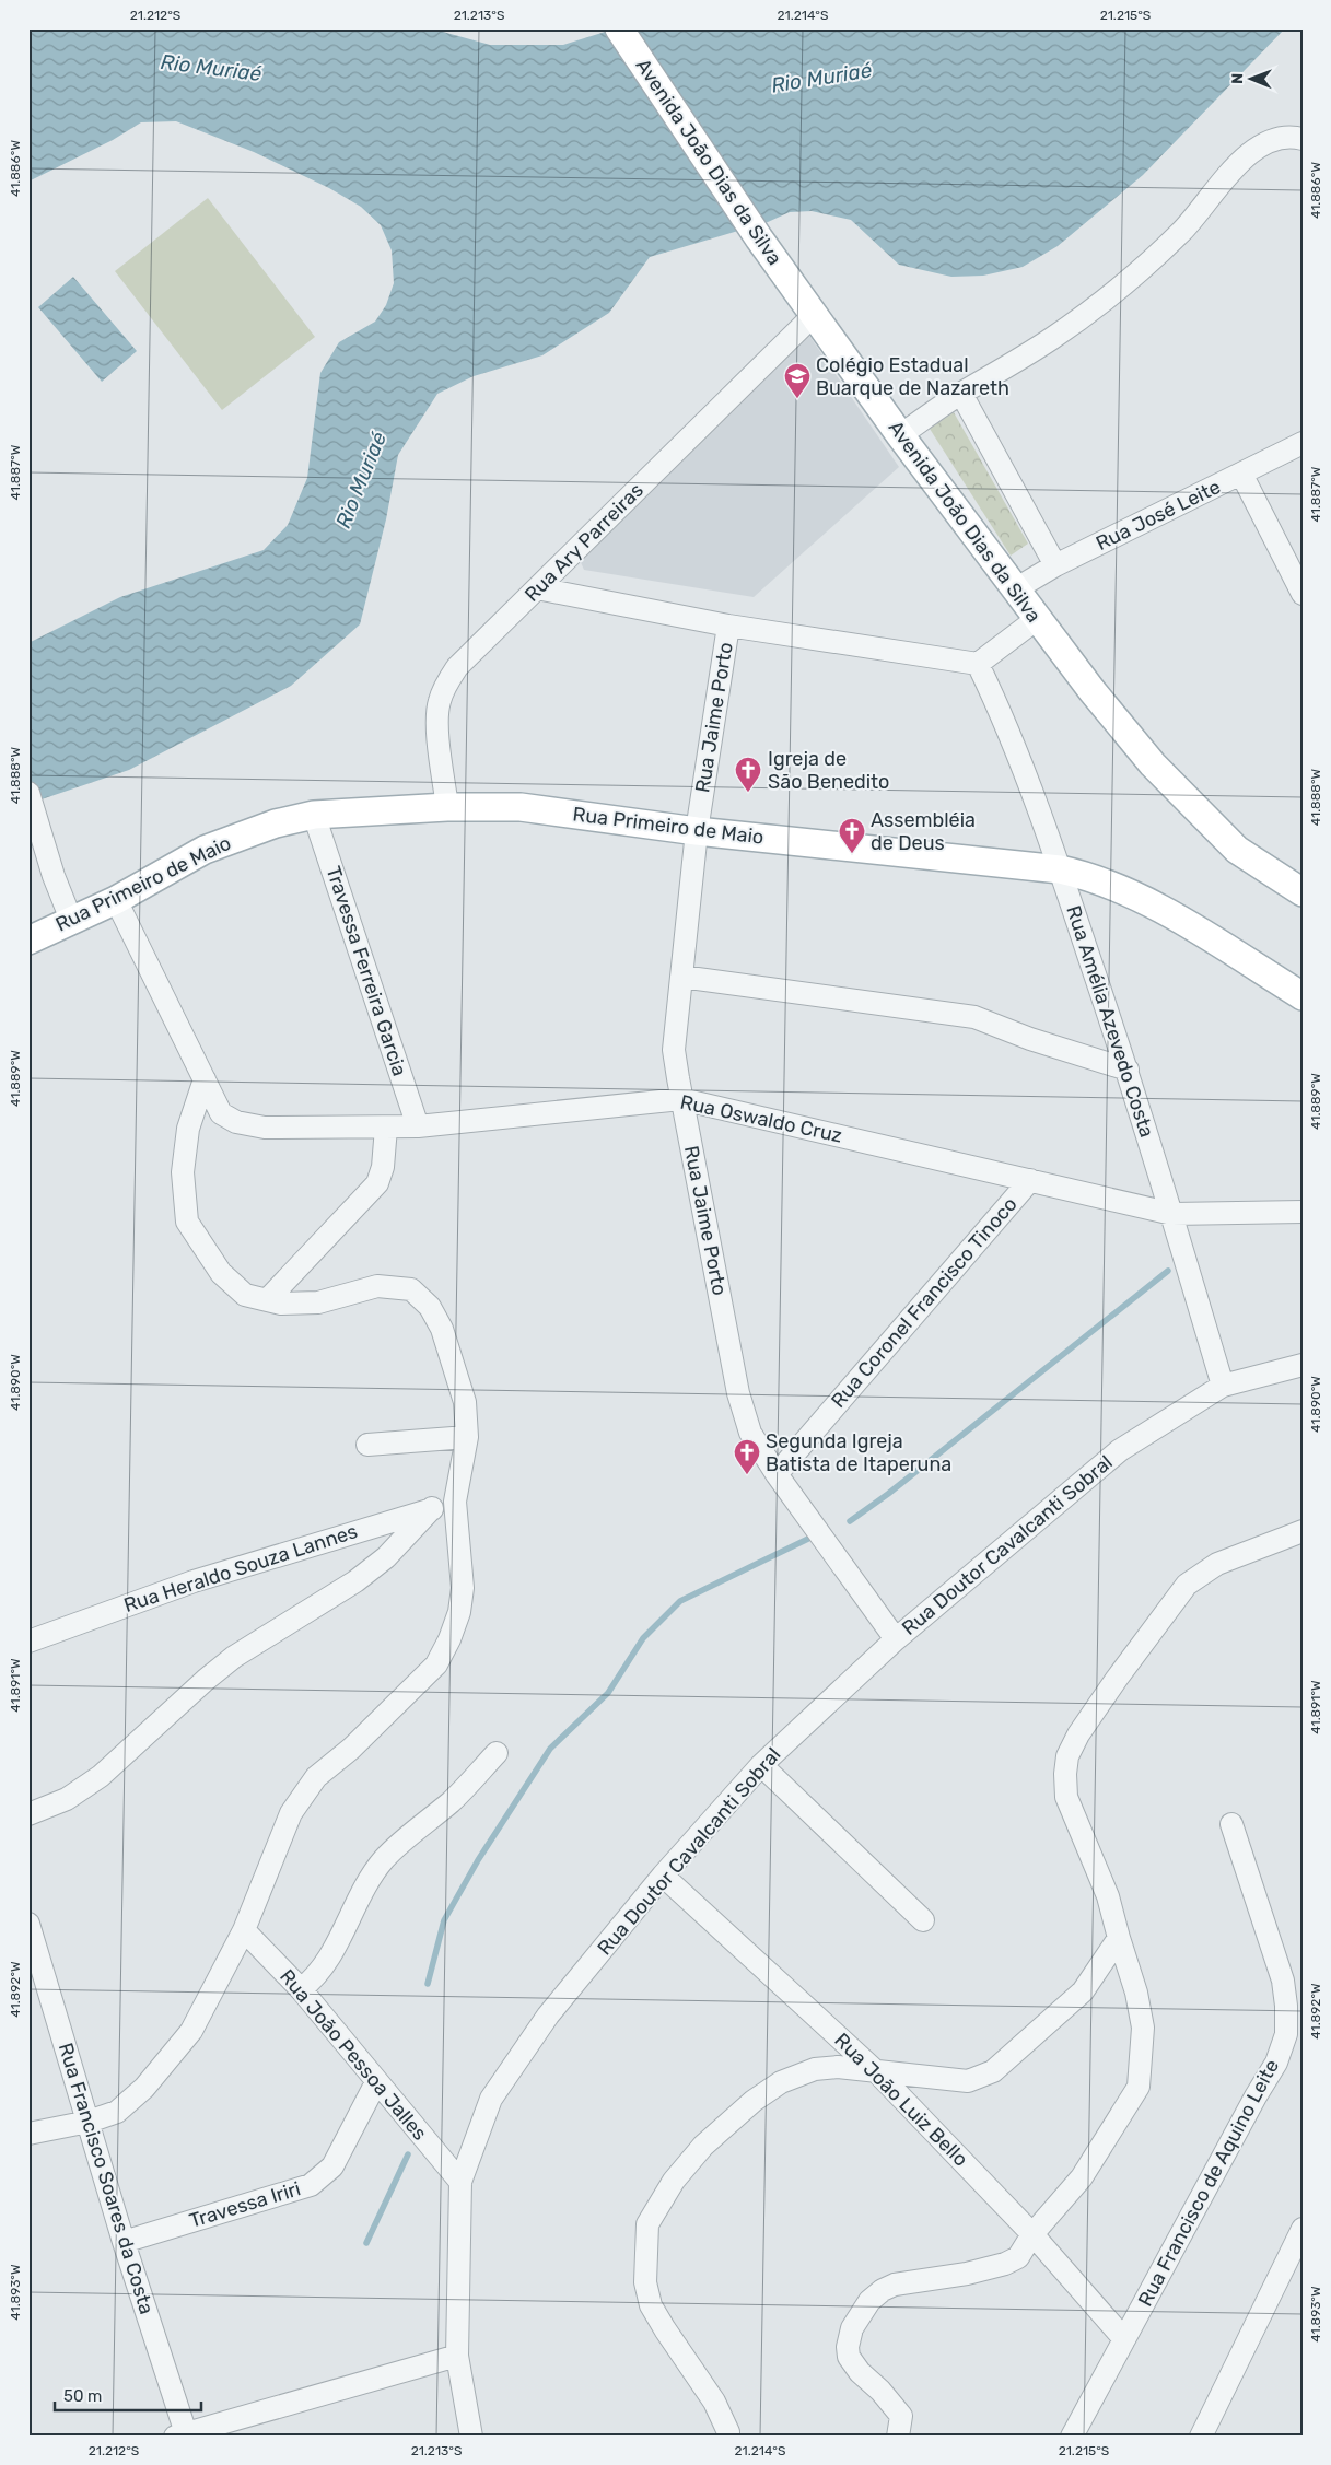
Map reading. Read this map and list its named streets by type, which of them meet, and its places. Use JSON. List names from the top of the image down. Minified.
{"streets":{"main road":["Avenida João Dias da Silva","Rua Primeiro de Maio"],"street":["Rua José Leite","Rua Ary Parreiras","Rua Jaime Porto","Travessa Ferreira Garcia","Rua Amélia Azevedo Costa","Rua Oswaldo Cruz","Rua Coronel Francisco Tinoco","Rua Doutor Cavalcanti Sobral","Rua Heraldo Souza Lannes","Rua João Pessoa Jalles","Rua João Luiz Bello","Rua Francisco Soares da Costa","Rua Francisco de Aquino Leite","Travessa Iriri"]},"crossings":[["Avenida João Dias da Silva","Rua José Leite"],["Avenida João Dias da Silva","Rua Ary Parreiras"],["Rua Ary Parreiras","Rua Primeiro de Maio"],["Rua Jaime Porto","Rua Primeiro de Maio"],["Rua Jaime Porto","Rua Oswaldo Cruz"],["Rua Jaime Porto","Rua Coronel Francisco Tinoco"],["Rua Jaime Porto","Rua Doutor Cavalcanti Sobral"],["Rua Primeiro de Maio","Travessa Ferreira Garcia"],["Rua Primeiro de Maio","Rua Amélia Azevedo Costa"],["Rua Primeiro de Maio","Rua Oswaldo Cruz"],["Travessa Ferreira Garcia","Rua Oswaldo Cruz"],["Rua Amélia Azevedo Costa","Rua Oswaldo Cruz"],["Rua Amélia Azevedo Costa","Rua Doutor Cavalcanti Sobral"],["Rua Oswaldo Cruz","Rua Coronel Francisco Tinoco"],["Rua Doutor Cavalcanti Sobral","Rua João Pessoa Jalles"],["Rua Doutor Cavalcanti Sobral","Rua João Luiz Bello"],["Rua João Pessoa Jalles","Travessa Iriri"],["Rua João Luiz Bello","Rua Francisco de Aquino Leite"],["Rua Francisco Soares da Costa","Travessa Iriri"]],"water":["Rio Muriaé"],"places":{"school or university":["Colégio Estadual Buarque de Nazareth"],"church":["Igreja de São Benedito","Assembléia de Deus","Segunda Igreja Batista de Itaperuna"]},"scale_bar":"50 m","north":"left","coordinates":["21.212°S","21.213°S","21.214°S","21.215°S","41.886°W","41.887°W","41.888°W","41.889°W","41.890°W","41.891°W","41.892°W","41.893°W"]}
